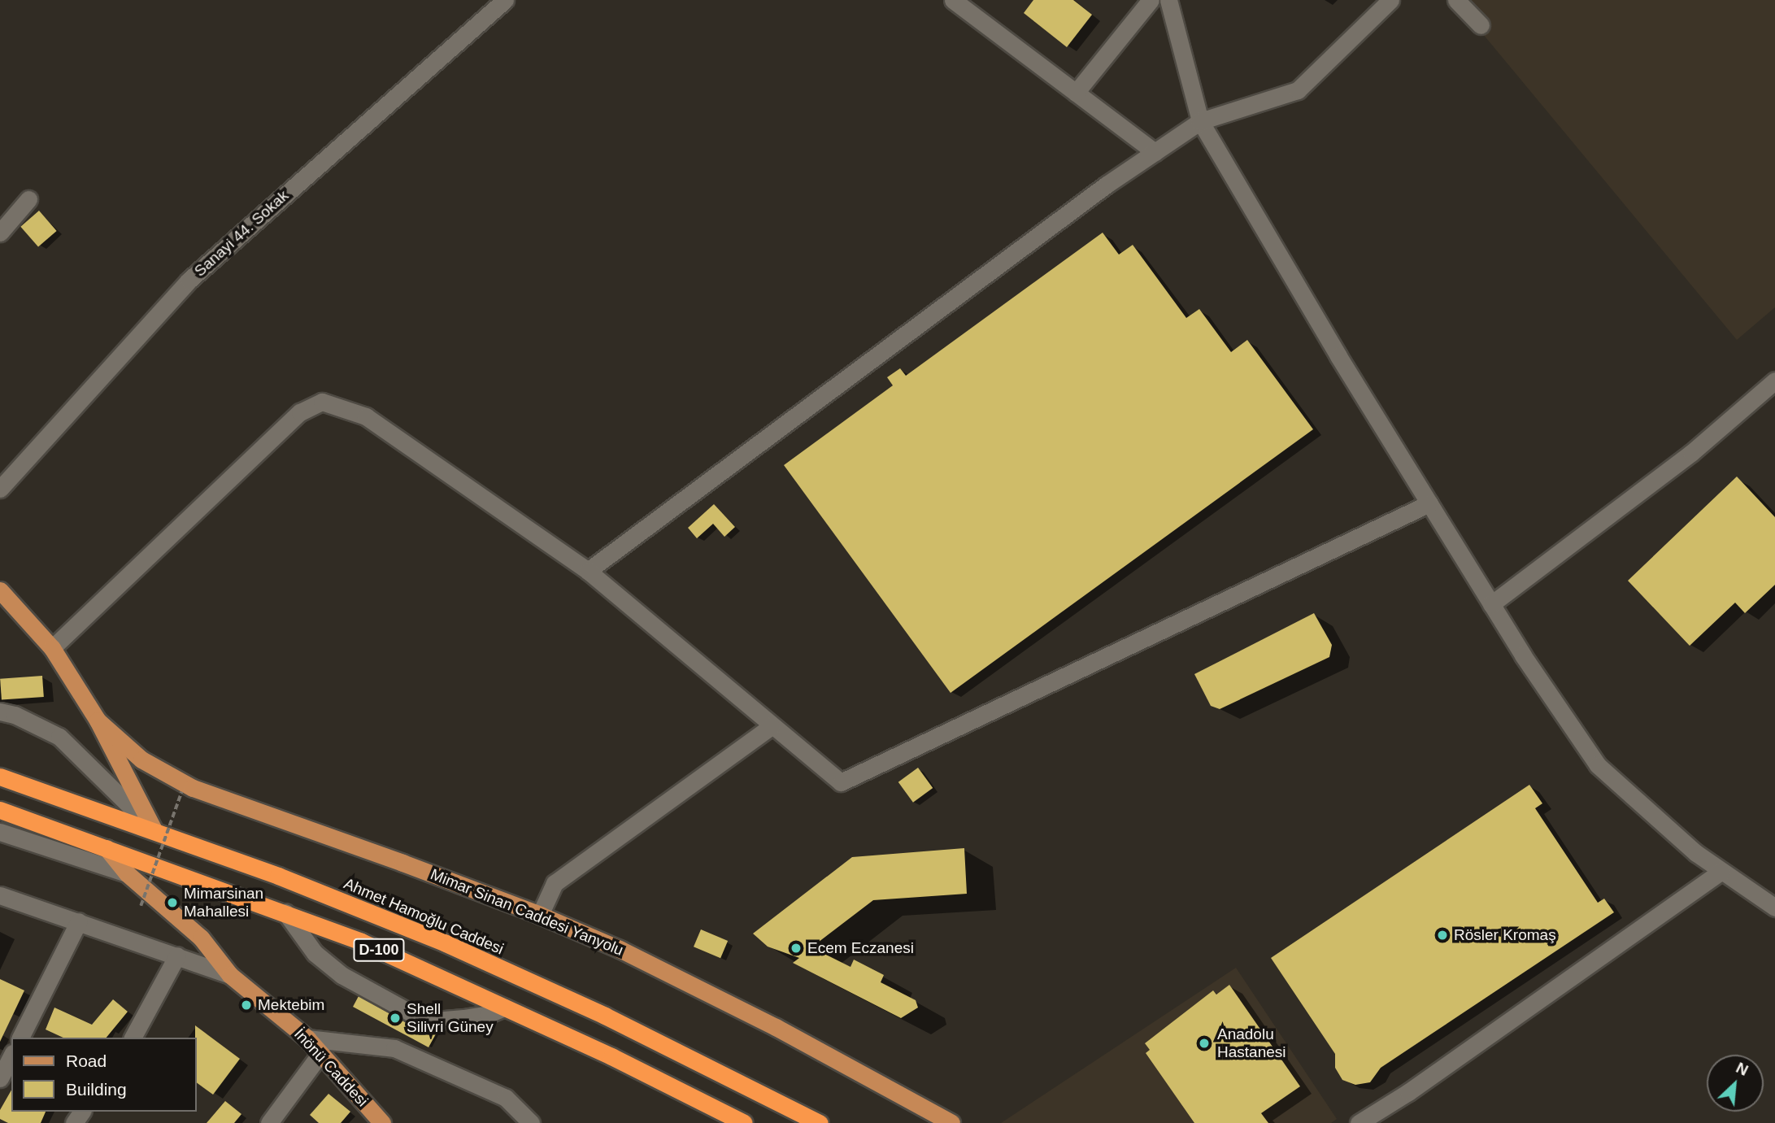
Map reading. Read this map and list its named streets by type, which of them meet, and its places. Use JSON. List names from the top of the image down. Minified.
{"streets":{"highway":["Ahmet Hamoğlu Caddesi","D-100"],"main road":["Mimar Sinan Caddesi Yanyolu","İnönü Caddesi"],"street":["Sanayi 44. Sokak"]},"crossings":[["D-100","İnönü Caddesi"]],"places":["Mimarsinan Mahallesi","Rösler Kromaş","Ecem Eczanesi","Mektebim","Shell Silivri Güney","Anadolu Hastanesi"],"legend":["Road","Building"],"north":"top right"}
